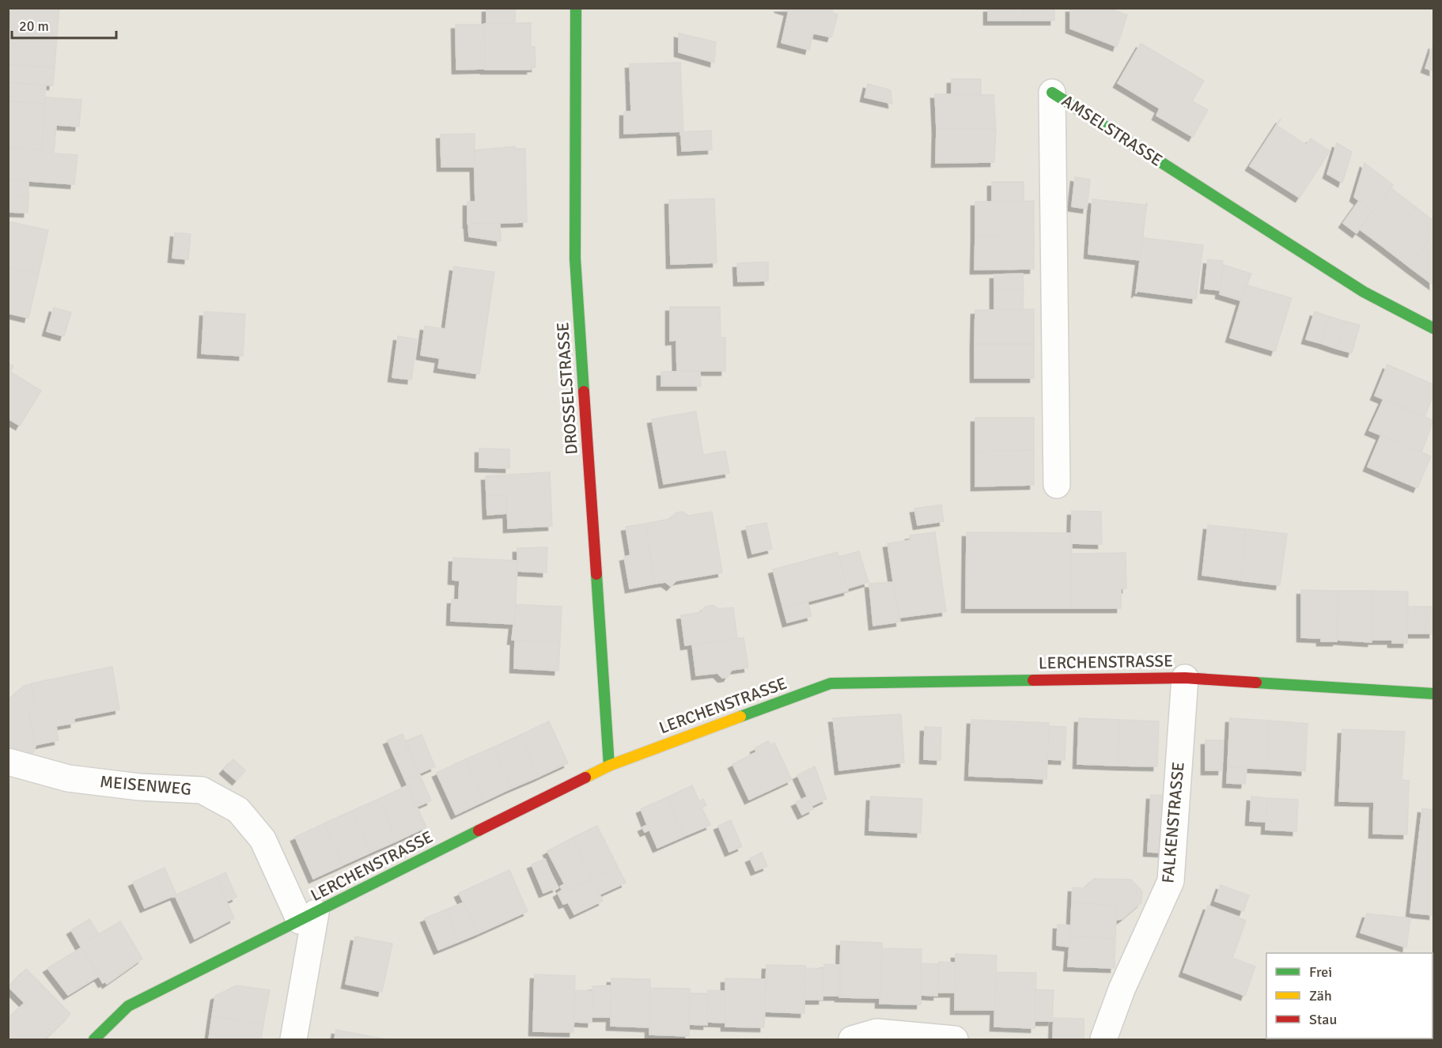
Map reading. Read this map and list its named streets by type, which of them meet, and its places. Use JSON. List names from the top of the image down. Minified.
{"streets":{"street":["AMSELSTRASSE","DROSSELSTRASSE","LERCHENSTRASSE","MEISENWEG","FALKENSTRASSE"]},"crossings":[["DROSSELSTRASSE","LERCHENSTRASSE"],["LERCHENSTRASSE","MEISENWEG"],["LERCHENSTRASSE","FALKENSTRASSE"]],"legend":["Frei","Zäh","Stau"],"scale_bar":"20 m"}
